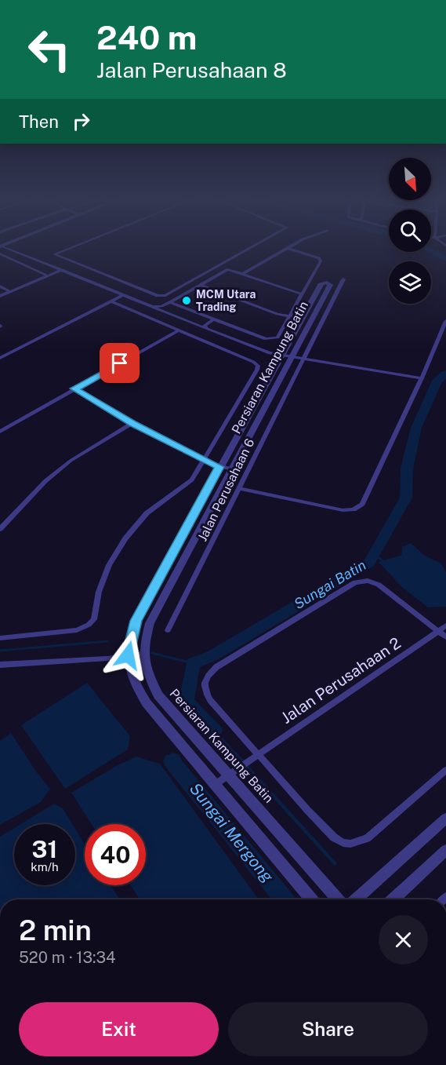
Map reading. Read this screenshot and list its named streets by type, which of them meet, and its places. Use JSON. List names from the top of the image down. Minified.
{"streets":{"street":["Persiaran Kampung Batin","Jalan Perusahaan 6","Jalan Perusahaan 2"]},"crossings":[["Persiaran Kampung Batin","Jalan Perusahaan 2"]],"water":["Sungai Batin","Sungai Mergong"],"places":["MCM Utara Trading"],"north":"bottom right","page":{"turn":["240 m","Jalan Perusahaan 8"],"then":"Then","speed":"31 km/h","limit":"40","heading":["2 min","520 m · 13:34"],"buttons":["Exit","Share"]}}
